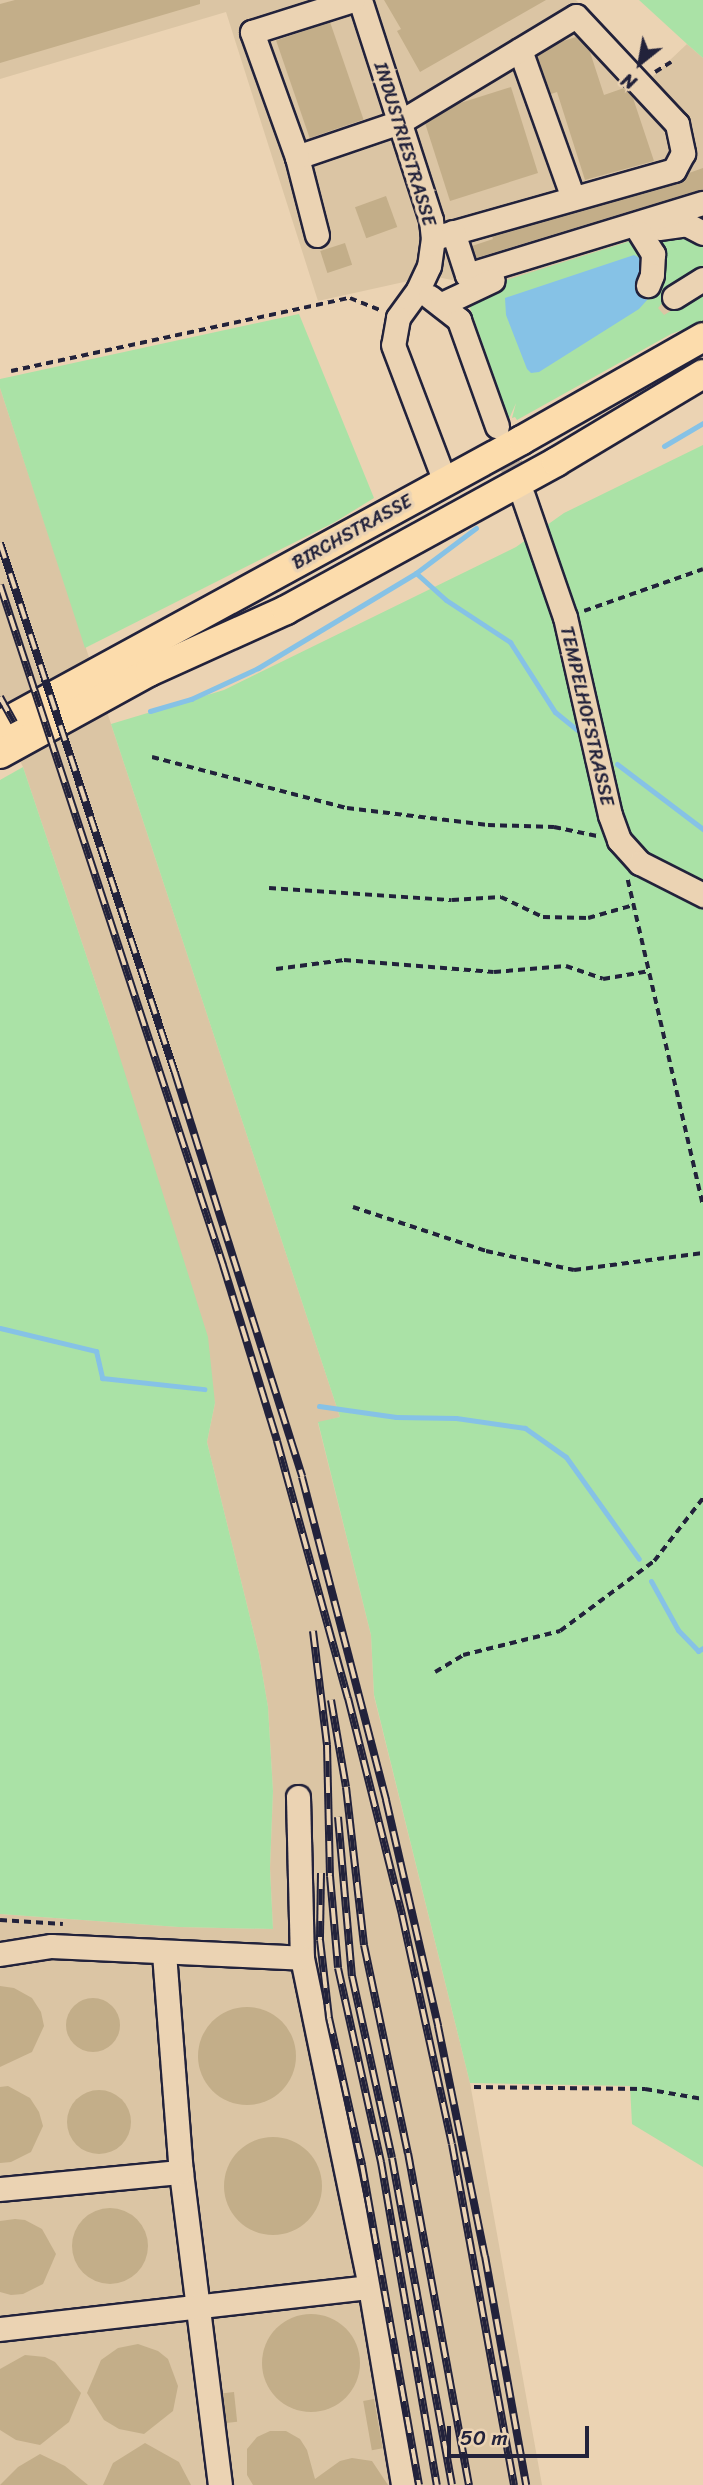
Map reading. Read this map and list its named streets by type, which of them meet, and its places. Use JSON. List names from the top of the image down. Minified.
{"streets":{"main road":["BIRCHSTRASSE"],"street":["INDUSTRIESTRASSE","TEMPELHOFSTRASSE"]},"scale_bar":"50 m","north":"bottom left"}
